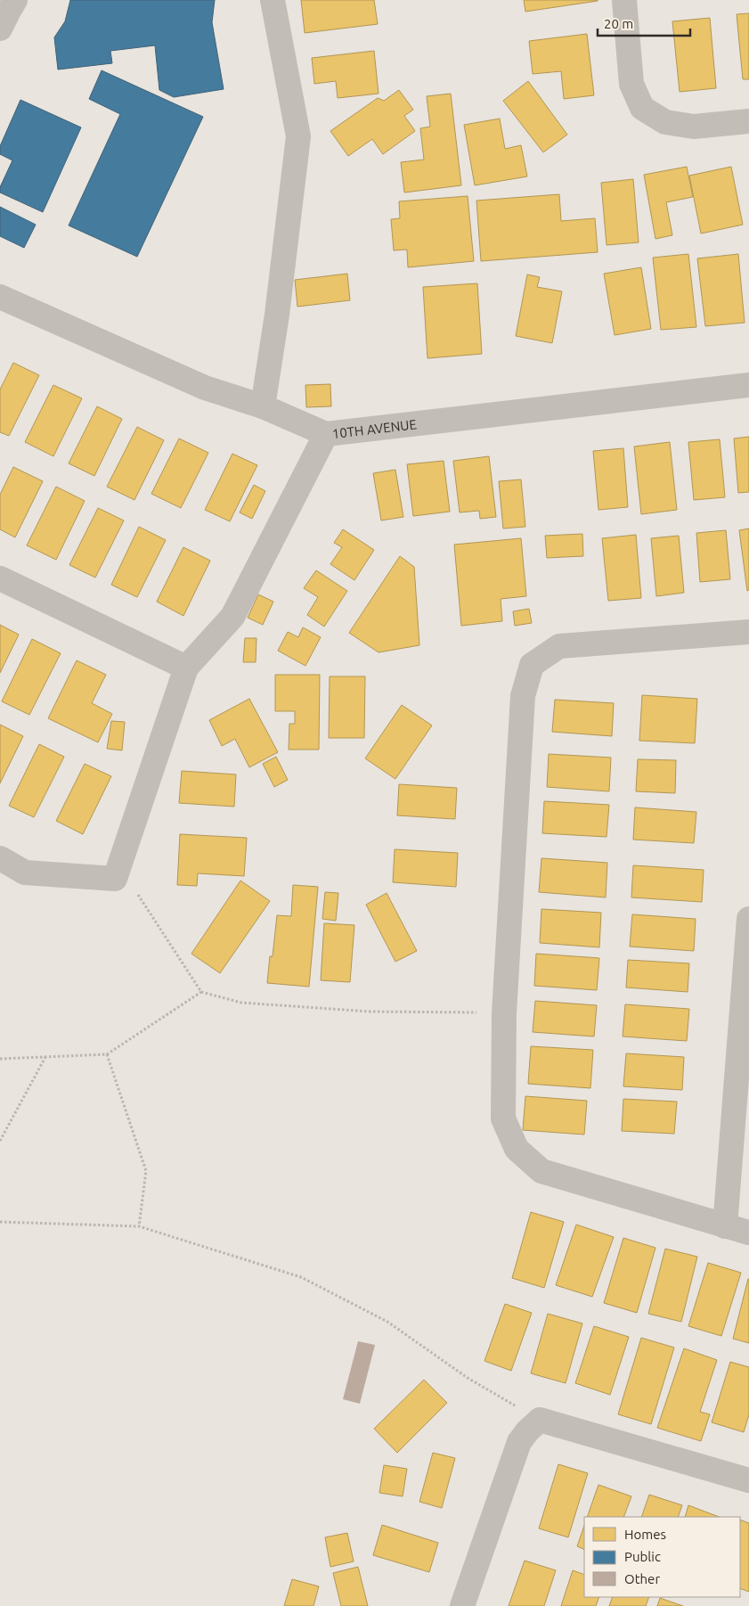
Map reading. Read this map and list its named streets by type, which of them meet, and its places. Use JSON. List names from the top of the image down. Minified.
{"streets":{"street":["10TH AVENUE"]},"legend":["Homes","Public","Other"],"scale_bar":"20 m"}
